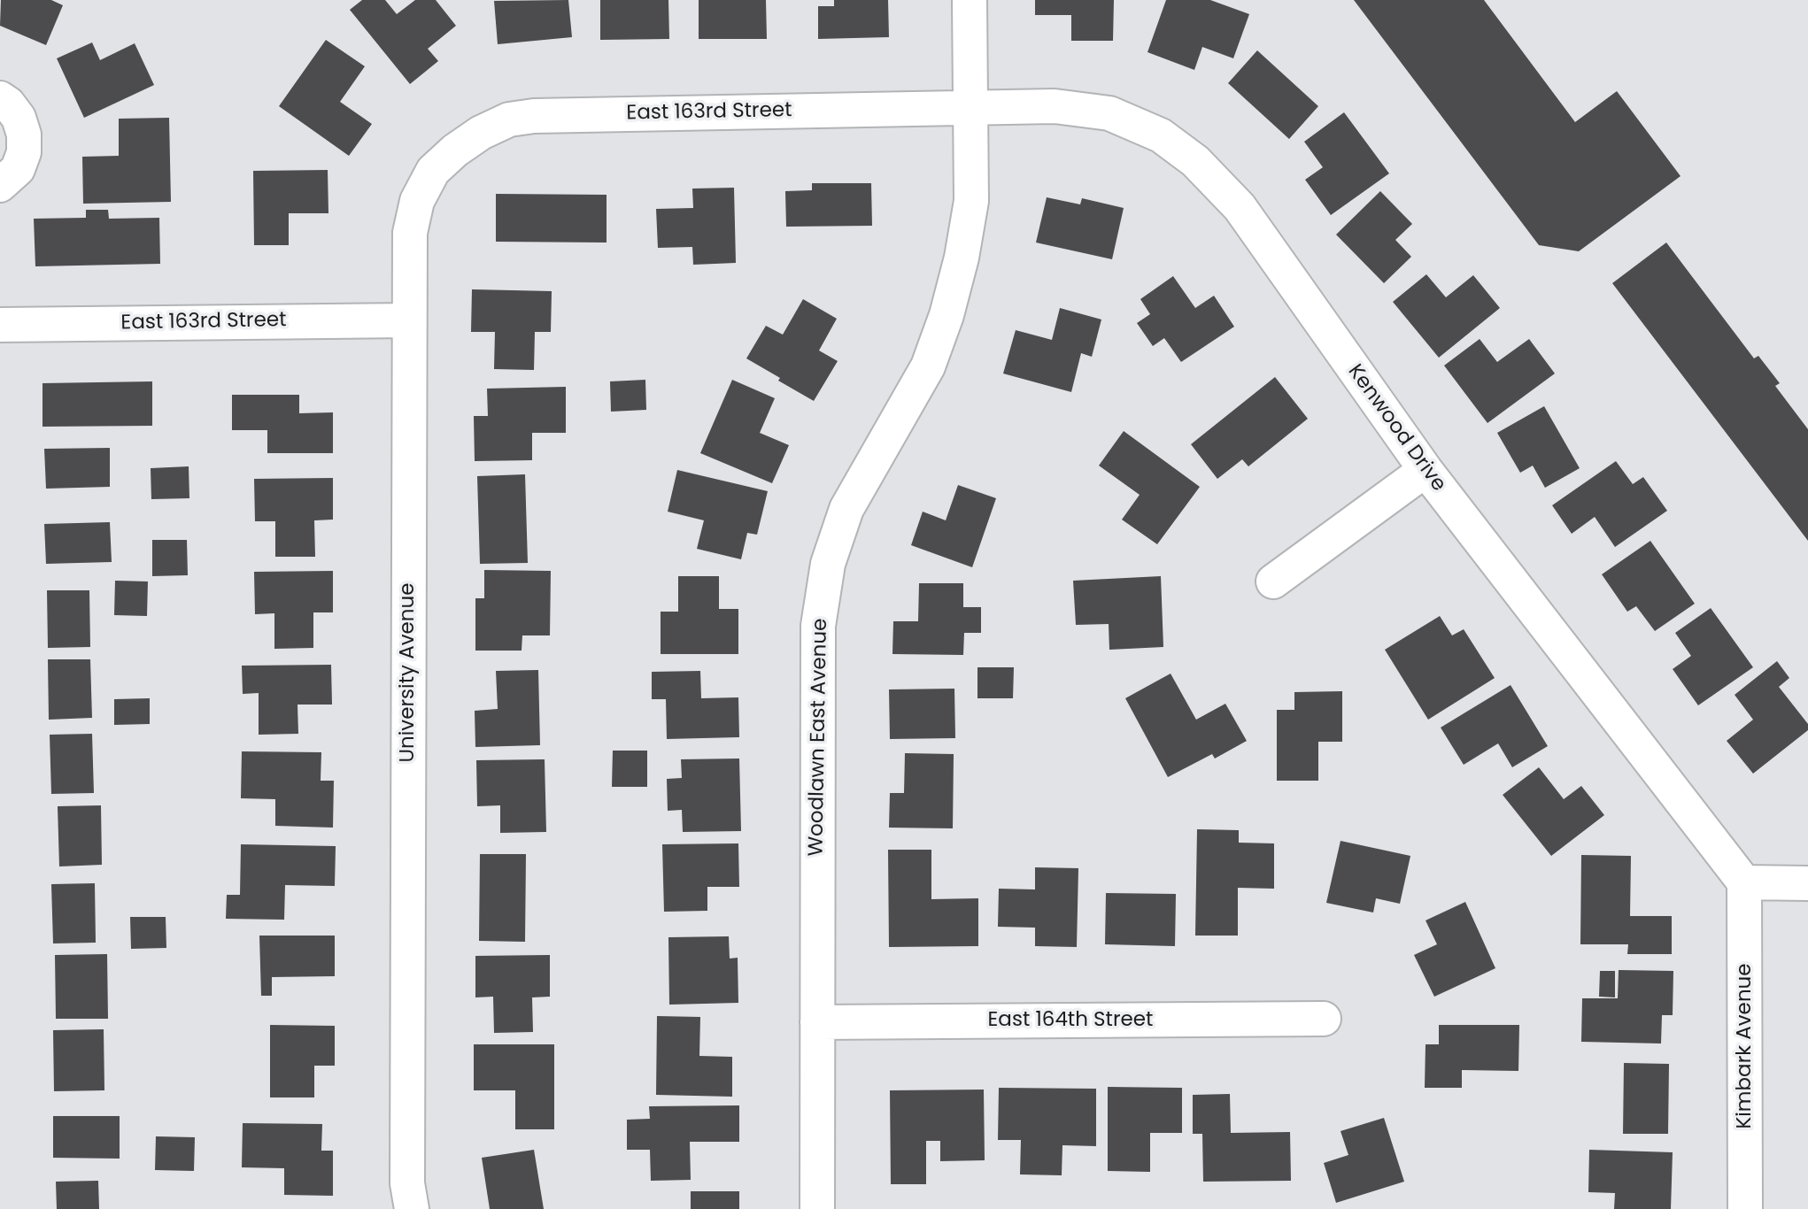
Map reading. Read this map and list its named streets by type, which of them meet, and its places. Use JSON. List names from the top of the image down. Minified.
{"streets":{"street":["East 163rd Street","Kenwood Drive","University Avenue","Woodlawn East Avenue","East 164th Street","Kimbark Avenue"]},"crossings":[["East 163rd Street","Kenwood Drive"],["East 163rd Street","University Avenue"],["East 163rd Street","Woodlawn East Avenue"],["Kenwood Drive","Woodlawn East Avenue"],["Kenwood Drive","Kimbark Avenue"],["Woodlawn East Avenue","East 164th Street"]]}
